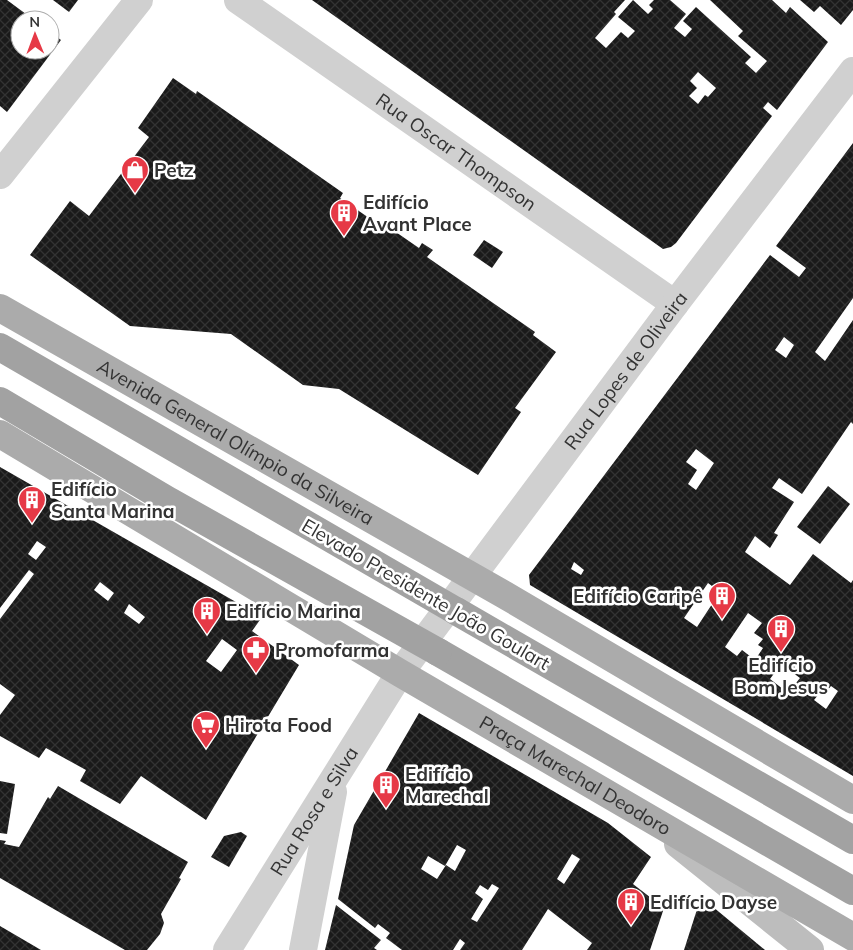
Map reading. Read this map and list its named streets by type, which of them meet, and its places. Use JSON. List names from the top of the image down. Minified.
{"streets":{"highway":["Elevado Presidente João Goulart"],"main road":["Avenida General Olímpio da Silveira","Praça Marechal Deodoro"],"street":["Rua Oscar Thompson","Rua Lopes de Oliveira","Rua Rosa e Silva"]},"crossings":[["Rua Oscar Thompson","Rua Lopes de Oliveira"],["Rua Lopes de Oliveira","Avenida General Olímpio da Silveira"],["Rua Lopes de Oliveira","Praça Marechal Deodoro"],["Rua Lopes de Oliveira","Rua Rosa e Silva"],["Praça Marechal Deodoro","Rua Rosa e Silva"]],"places":{"shop":["Petz"],"building":["Edifício Avant Place","Edifício Santa Marina","Edifício Caripê","Edifício Marina","Edifício Bom Jesus","Edifício Marechal","Edifício Dayse"],"pharmacy":["Promofarma"],"supermarket":["Hirota Food"]},"north":"top"}
